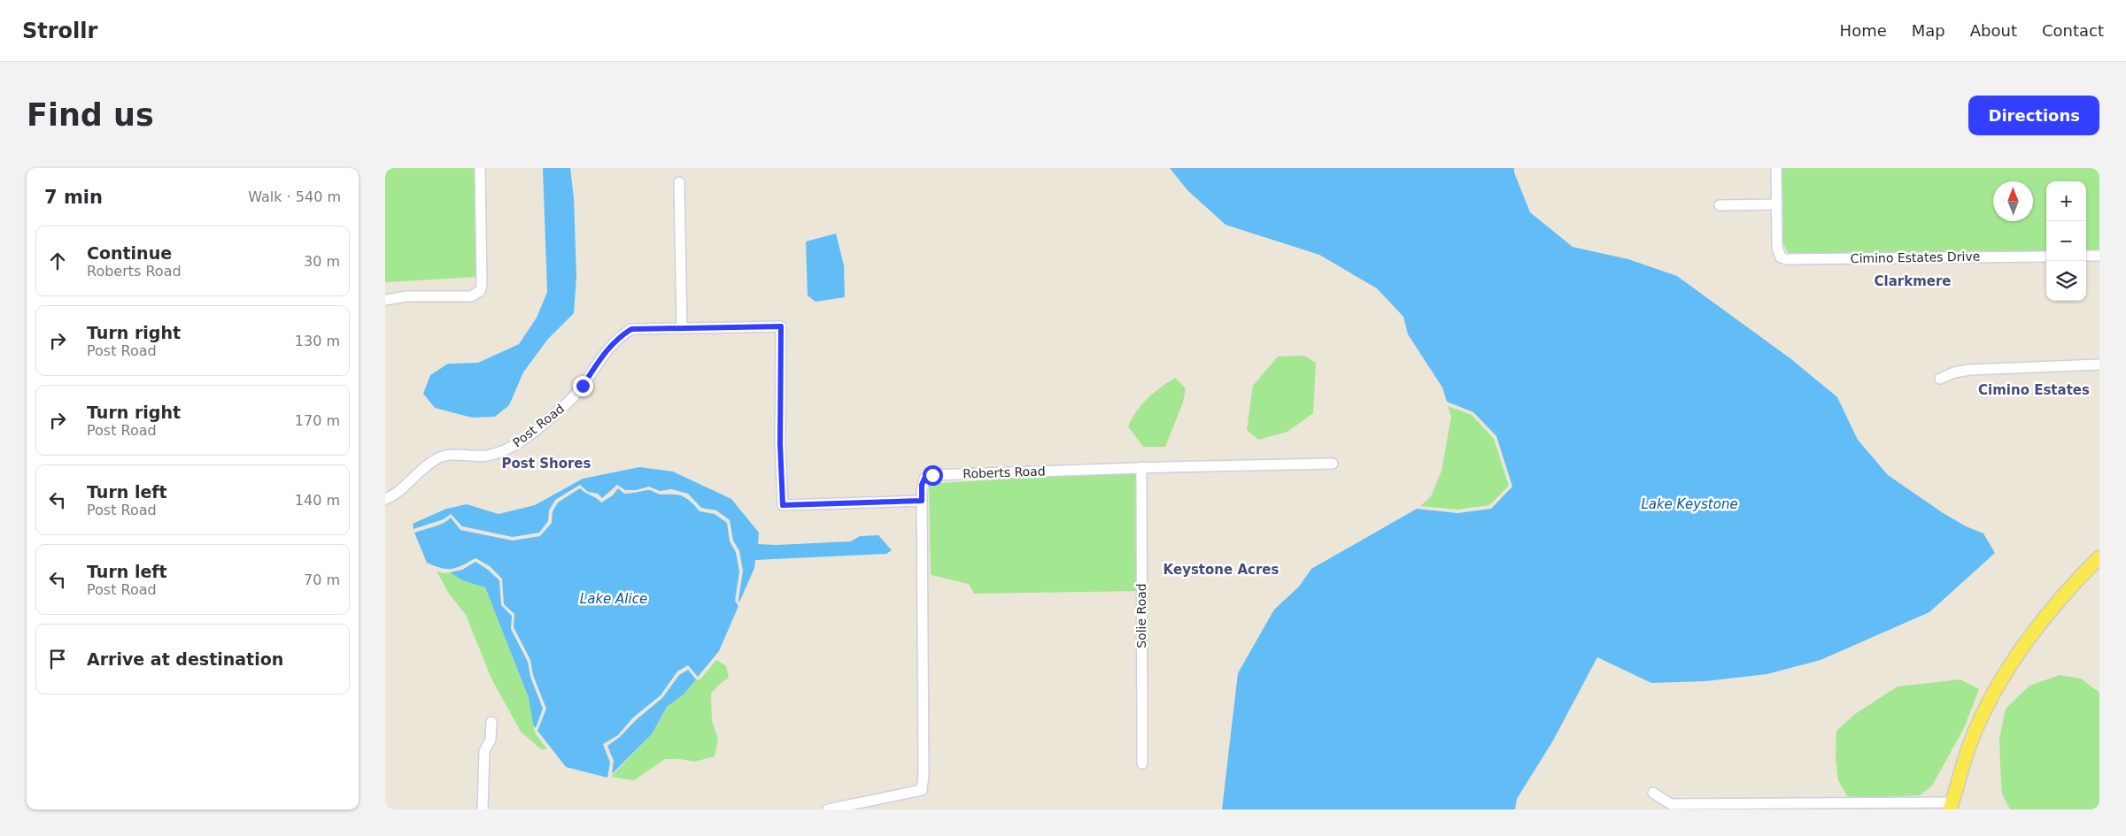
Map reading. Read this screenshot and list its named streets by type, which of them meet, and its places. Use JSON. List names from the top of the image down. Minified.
{"streets":{"street":["Cimino Estates Drive","Post Road","Roberts Road","Solie Road"]},"crossings":[["Post Road","Roberts Road"],["Roberts Road","Solie Road"]],"districts":["Clarkmere","Cimino Estates","Post Shores","Keystone Acres"],"water":["Lake Keystone","Lake Alice"],"north":"top","page":{"header":"Strollr","nav":["Home","Map","About","Contact"],"buttons":"Directions","title":"Find us","heading":["7 min","Walk · 540 m"],"map_buttons":["+","−"],"list":[["Continue","Roberts Road","30 m"],["Turn right","Post Road","130 m"],["Turn right","Post Road","170 m"],["Turn left","Post Road","140 m"],["Turn left","Post Road","70 m"],"Arrive at destination"]}}
